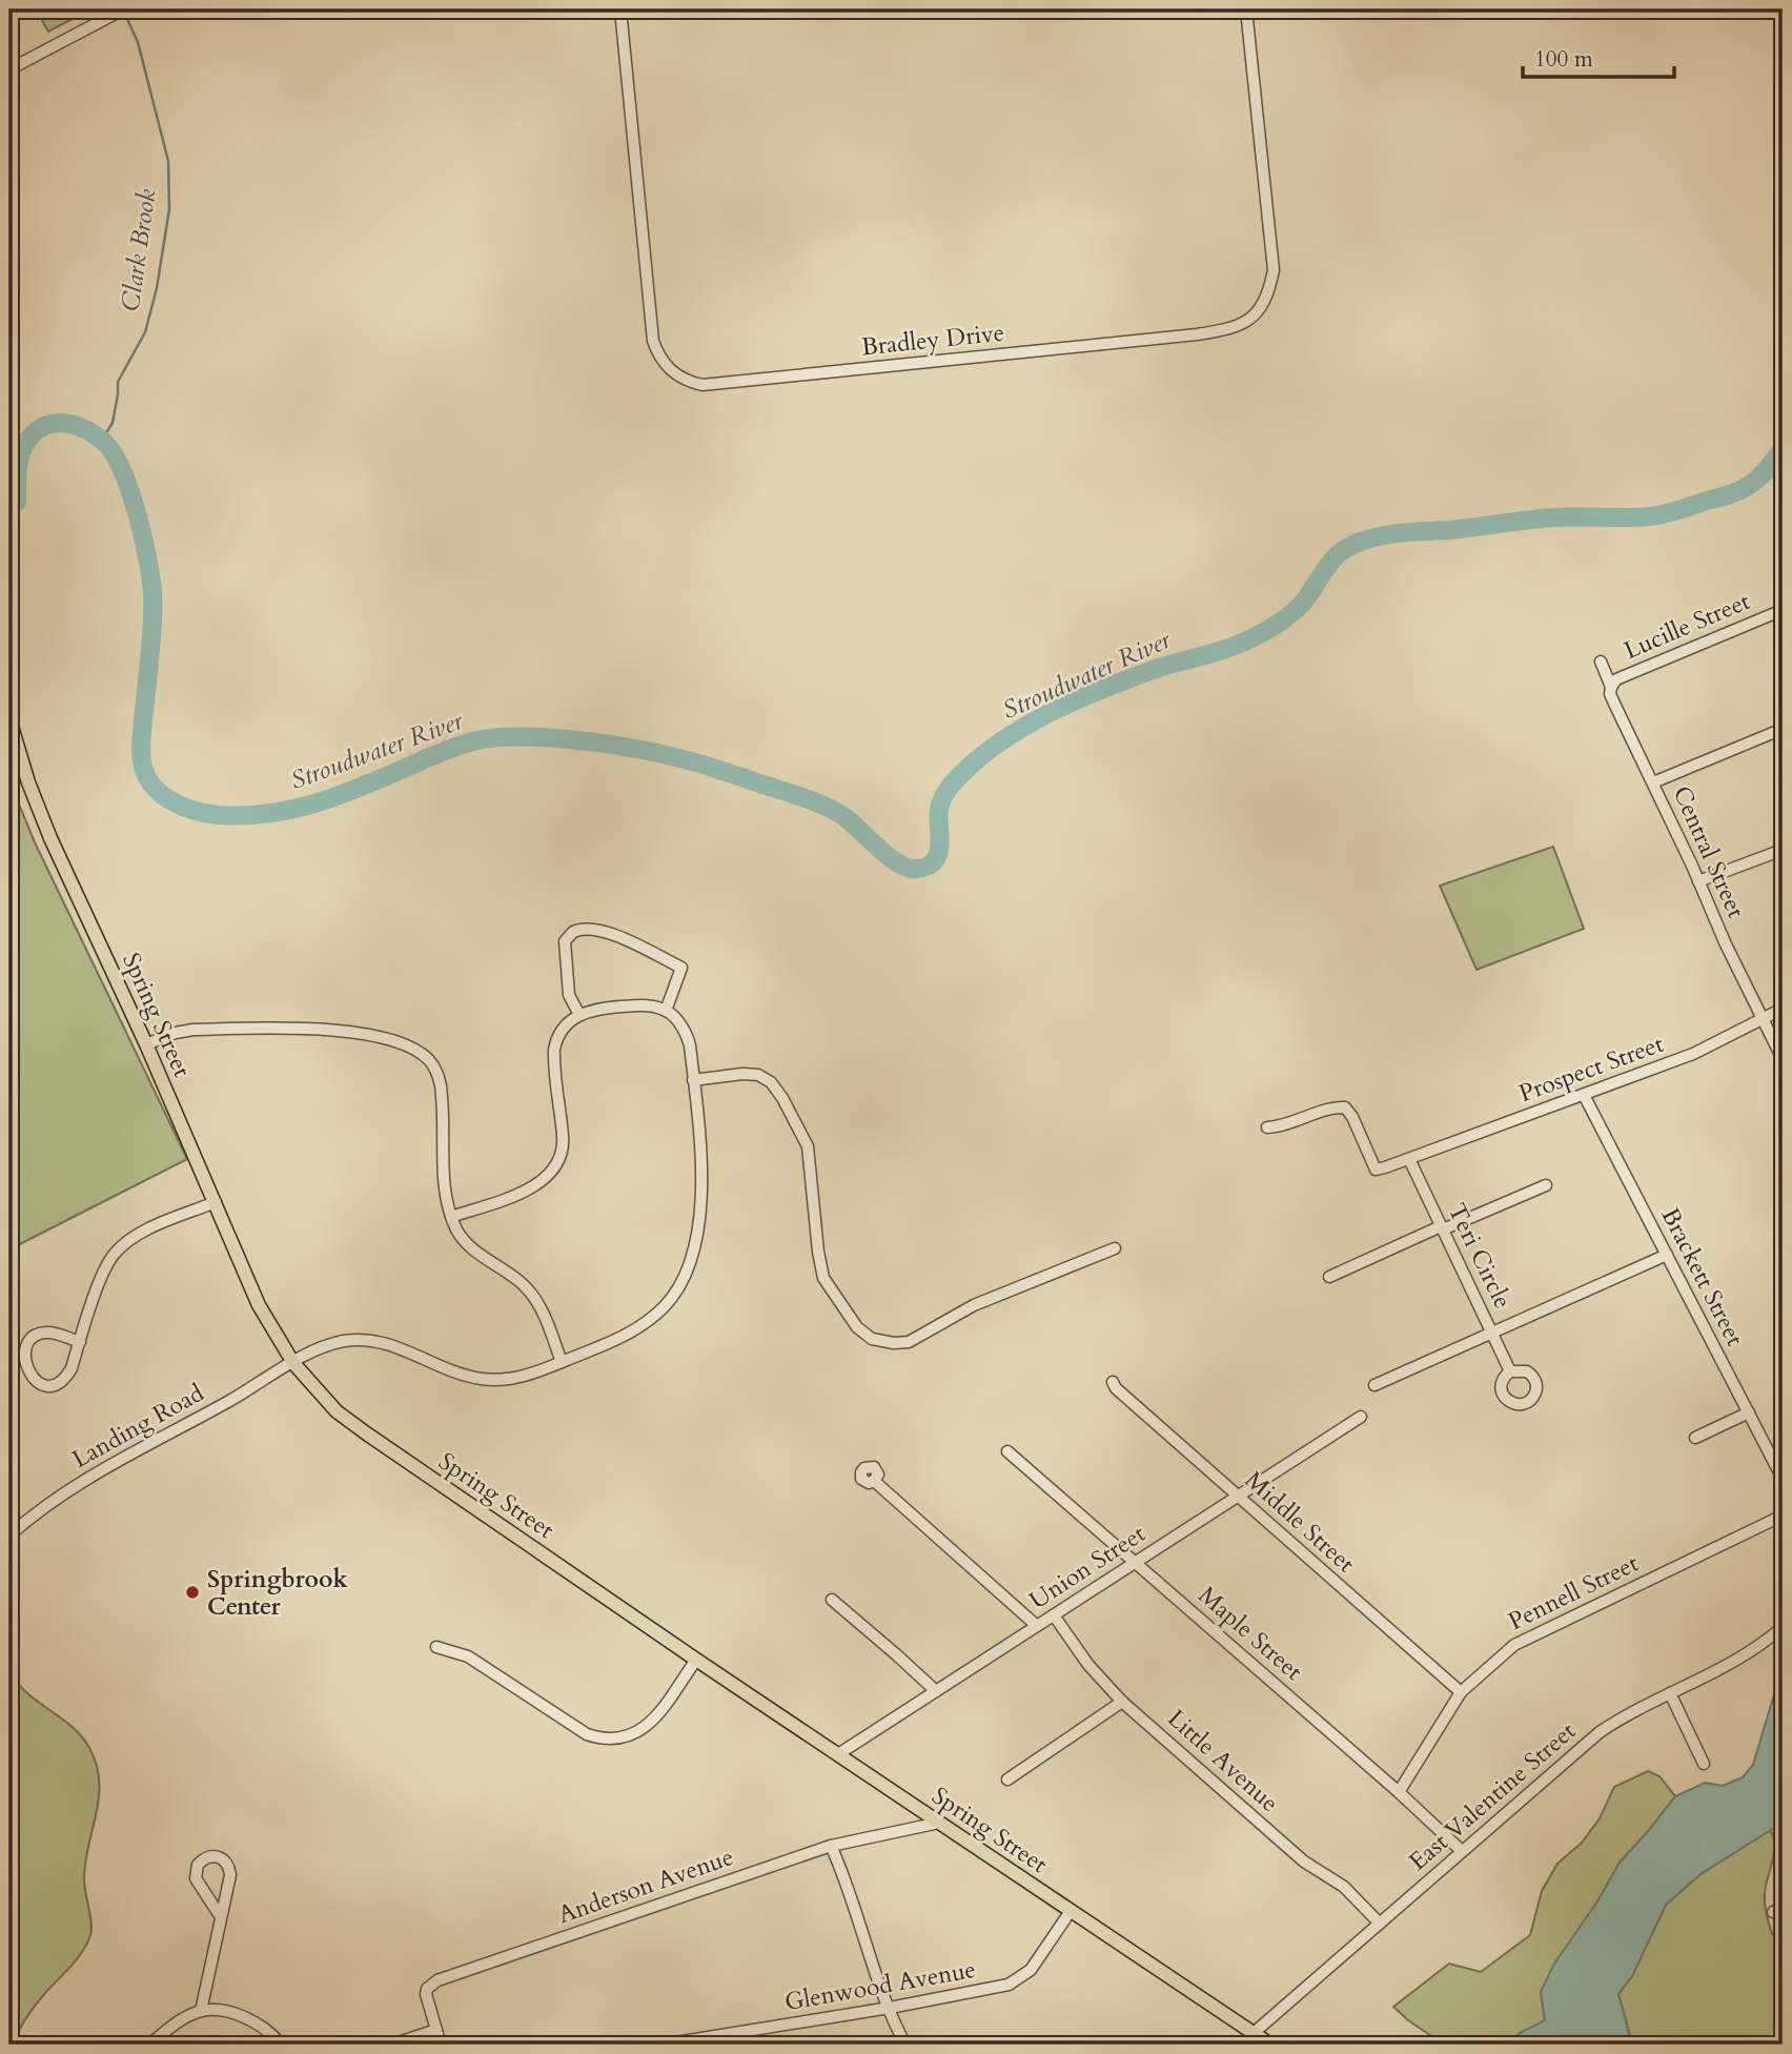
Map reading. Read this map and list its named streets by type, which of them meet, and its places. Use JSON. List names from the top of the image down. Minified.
{"streets":{"main road":["Spring Street"],"street":["Bradley Drive","Lucille Street","Central Street","Prospect Street","Teri Circle","Brackett Street","Landing Road","Middle Street","Union Street","Pennell Street","Maple Street","Little Avenue","East Valentine Street","Anderson Avenue","Glenwood Avenue"]},"crossings":[["Lucille Street","Central Street"],["Central Street","Prospect Street"],["Spring Street","Landing Road"],["Spring Street","Union Street"],["Spring Street","East Valentine Street"],["Spring Street","Anderson Avenue"],["Spring Street","Glenwood Avenue"],["Prospect Street","Teri Circle"],["Prospect Street","Brackett Street"],["Middle Street","Union Street"],["Middle Street","Pennell Street"],["Union Street","Maple Street"],["Union Street","Little Avenue"],["Pennell Street","Maple Street"],["Maple Street","East Valentine Street"],["Little Avenue","East Valentine Street"]],"water":["Clark Brook","Stroudwater River"],"places":["Springbrook Center"],"scale_bar":"100 m"}
